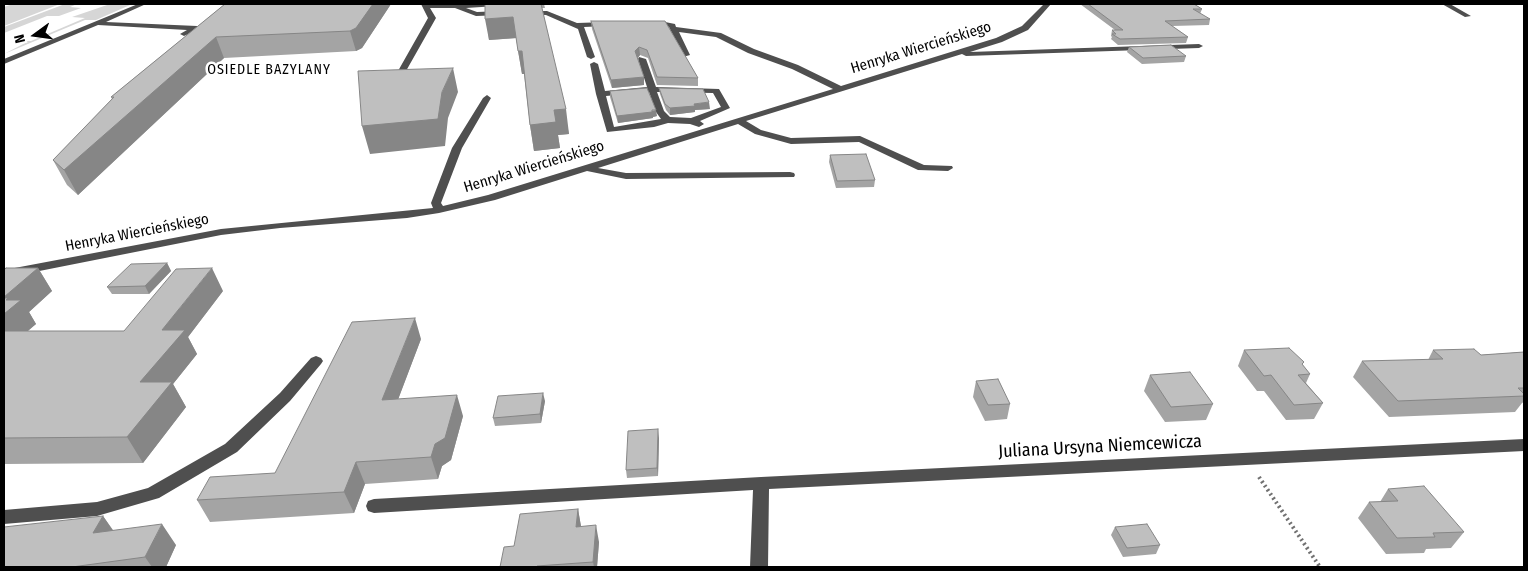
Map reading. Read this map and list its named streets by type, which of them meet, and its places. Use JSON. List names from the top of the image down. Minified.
{"streets":{"street":["Henryka Wiercieńskiego","Juliana Ursyna Niemcewicza"]},"districts":["OSIEDLE BAZYLANY"],"north":"left"}
